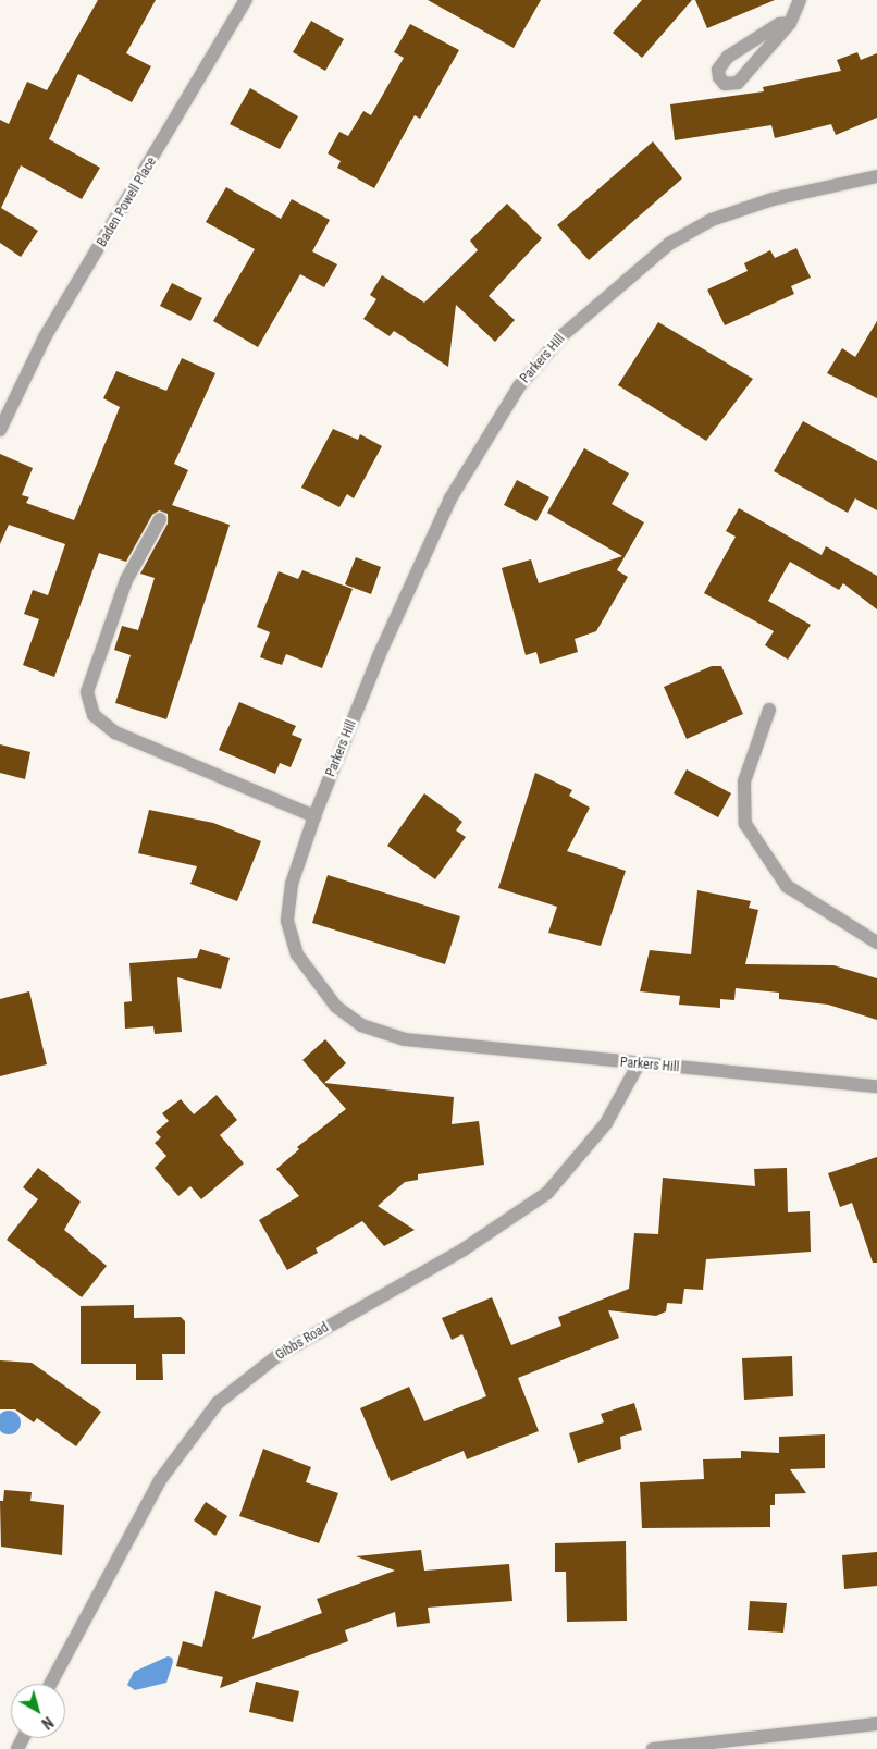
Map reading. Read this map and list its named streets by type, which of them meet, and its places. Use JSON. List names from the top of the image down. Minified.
{"streets":{"street":["Baden Powell Place","Parkers Hill","Gibbs Road"]},"crossings":[["Parkers Hill","Gibbs Road"]],"north":"bottom right"}
